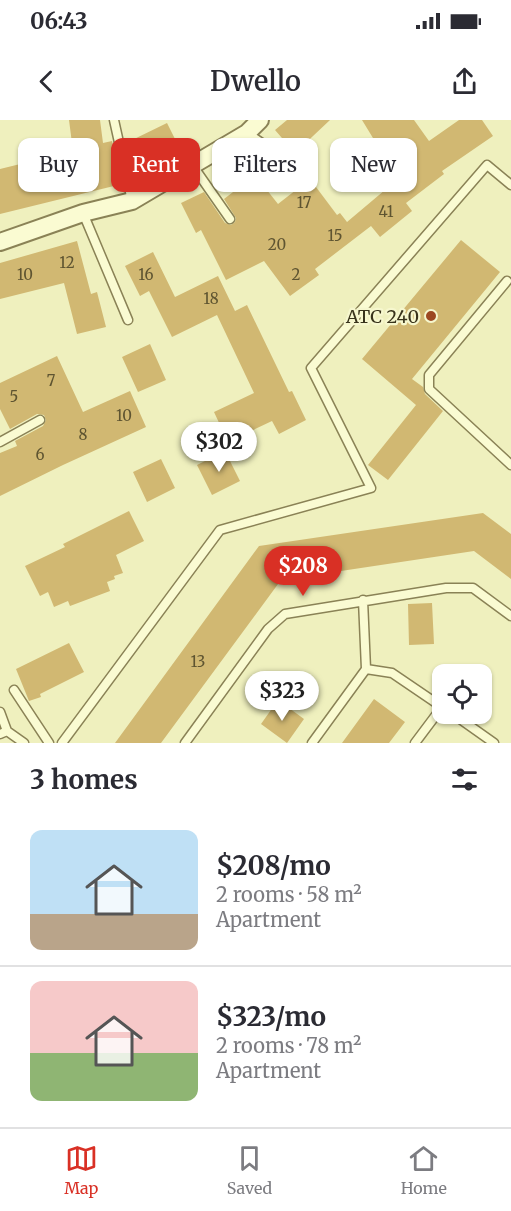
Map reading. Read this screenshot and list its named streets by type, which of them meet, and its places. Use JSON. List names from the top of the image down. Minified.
{"places":["АТС 240"],"house_numbers":["17","41","15","20","12","10","16","2","18","7","5","10","8","6","13"],"page":{"status":"06:43","header":"Dwello","chip":["Buy","Rent","Filters","New"],"price":["$302","$208","$323"],"heading":"3 homes","list":[{"name":"$208/mo","note":"2 rooms · 58 m² · Apartment"},{"name":"$323/mo","note":"2 rooms · 78 m² · Apartment"}],"tabs":["Map","Saved","Home"]}}
